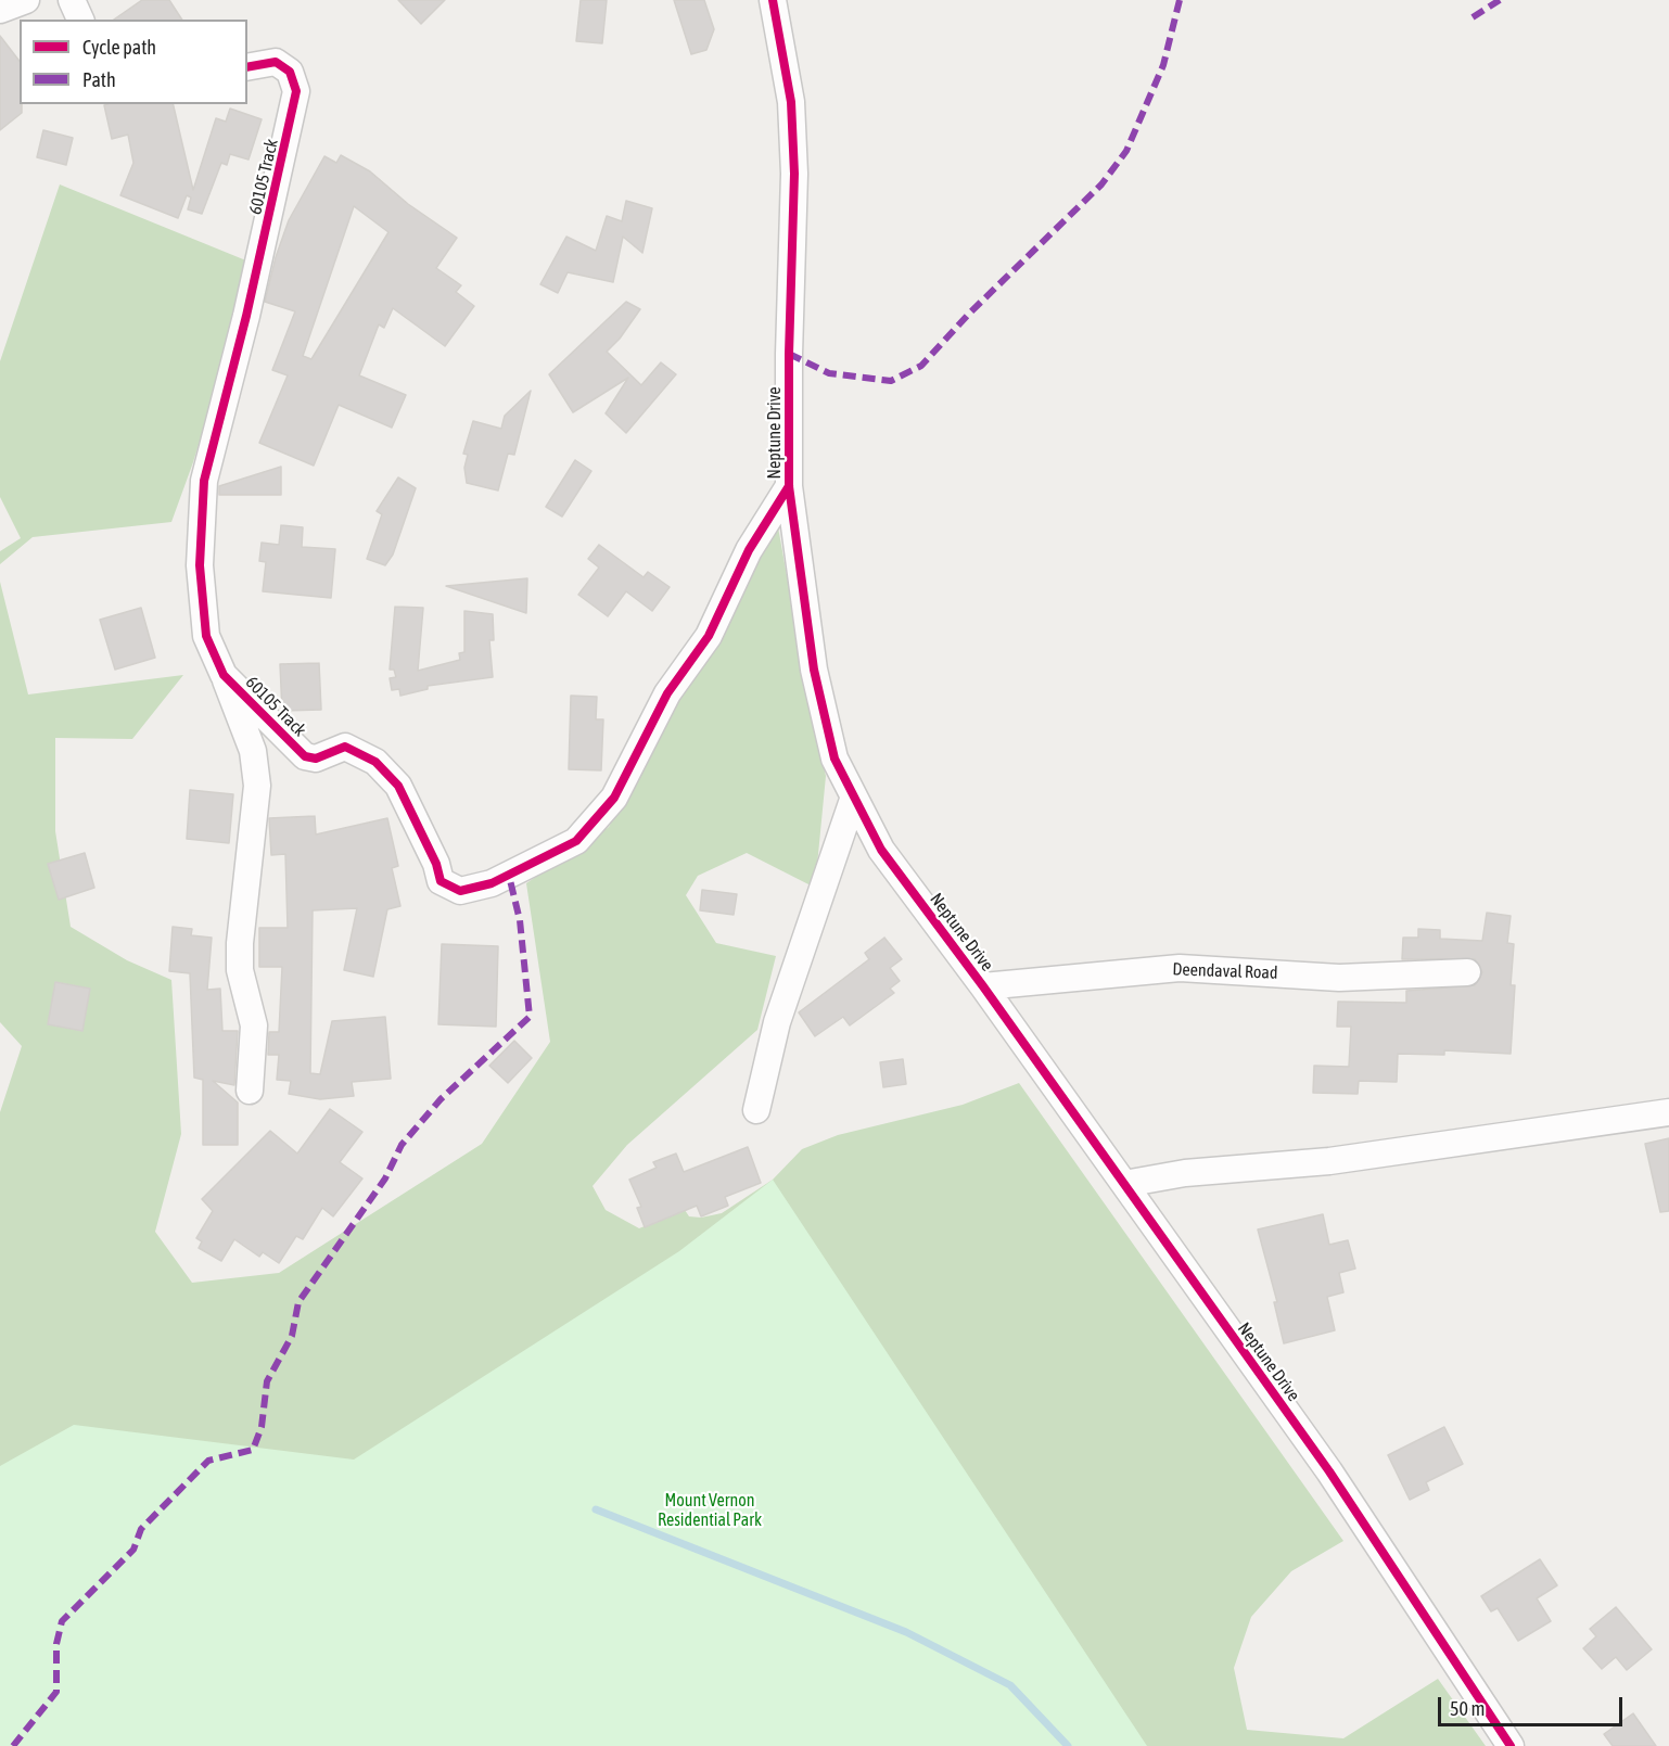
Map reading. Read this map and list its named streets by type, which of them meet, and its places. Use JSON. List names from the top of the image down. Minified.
{"streets":{"street":["60105 Track","Neptune Drive","Deendaval Road"]},"crossings":[["60105 Track","Neptune Drive"],["Neptune Drive","Deendaval Road"]],"parks":["Mount Vernon Residential Park"],"legend":["Cycle path","Path"],"scale_bar":"50 m"}
